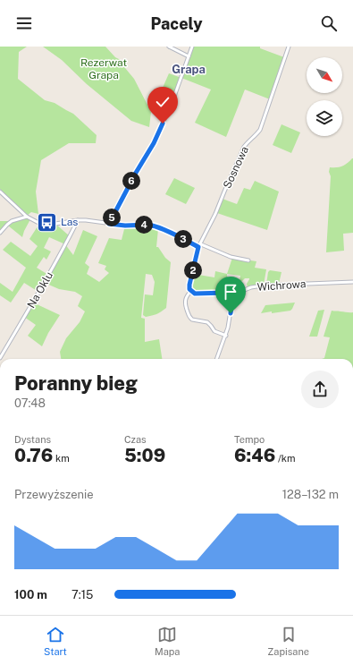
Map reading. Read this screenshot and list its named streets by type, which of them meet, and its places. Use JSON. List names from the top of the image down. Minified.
{"streets":{"street":["Sosnowa","Wichrowa","Na Oklu"]},"districts":["Grapa"],"parks":["Rezerwat Grapa"],"places":{"bus stop":["Las"]},"north":"bottom right","page":{"header":"Pacely","pins":["6","5","4","3","2"],"heading":["Poranny bieg","07:48"],"stats":[["Dystans","0.76 km"],["Czas","5:09"],["Tempo","6:46 /km"]],"chart":["Przewyższenie","128–132 m"],"list":[{"name":"100 m","note":"7:15"}],"tabs":["Start","Mapa","Zapisane"]}}
